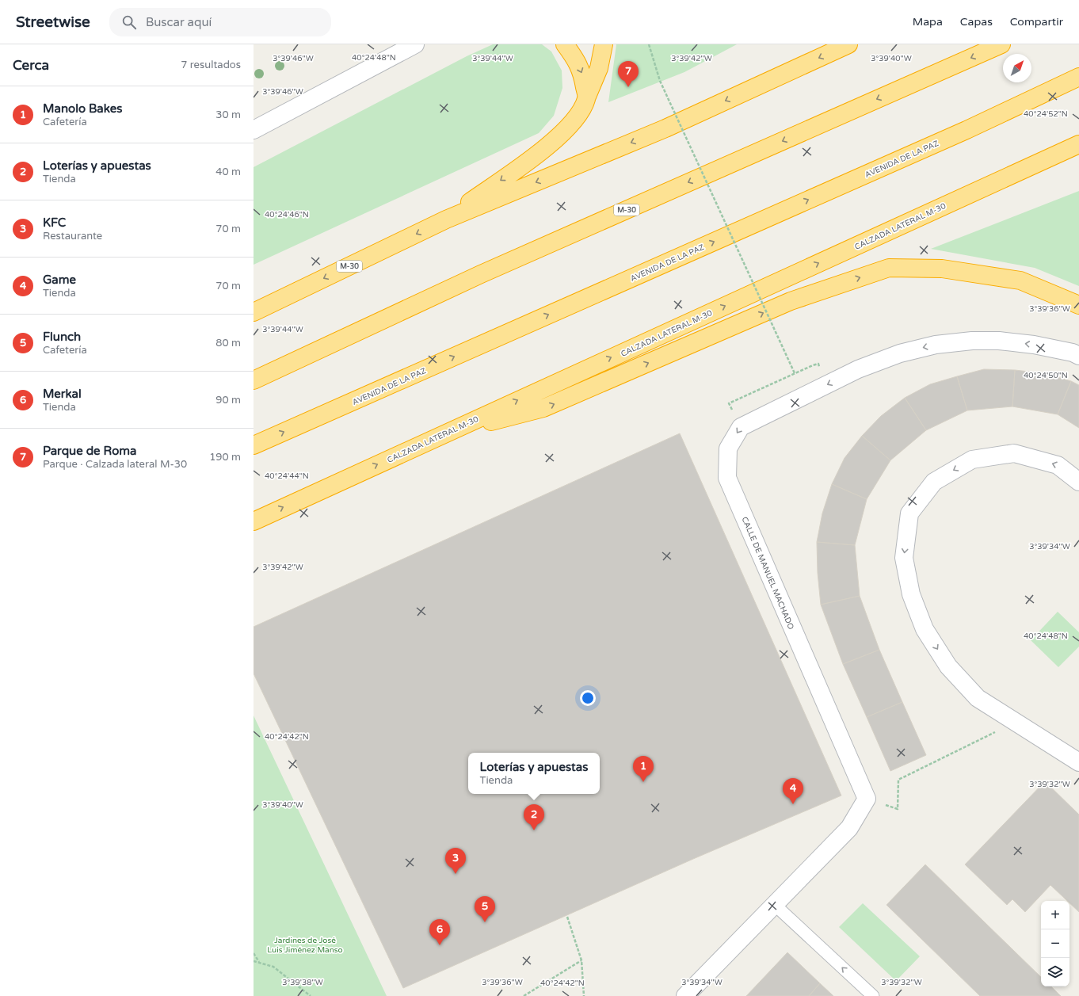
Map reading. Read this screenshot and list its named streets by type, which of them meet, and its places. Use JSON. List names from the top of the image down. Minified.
{"streets":{"highway":["AVENIDA DE LA PAZ","M-30","CALZADA LATERAL M-30"],"street":["CALLE DE MANUEL MACHADO"]},"parks":["Jardines de José Luis Jiménez Manso"],"north":"top right","page":{"header":"Streetwise","search":"Buscar aquí","nav":["Mapa","Capas","Compartir"],"heading":["Cerca","7 resultados"],"pins":["7","1","4","2","3","5","6"],"list":[{"mark":"1","name":"Manolo Bakes","note":"Cafetería","value":"30 m"},{"mark":"2","name":"Loterías y apuestas","note":"Tienda","value":"40 m"},{"mark":"3","name":"KFC","note":"Restaurante","value":"70 m"},{"mark":"4","name":"Game","note":"Tienda","value":"70 m"},{"mark":"5","name":"Flunch","note":"Cafetería","value":"80 m"},{"mark":"6","name":"Merkal","note":"Tienda","value":"90 m"},{"mark":"7","name":"Parque de Roma","note":"Parque · Calzada lateral M-30","value":"190 m"}],"popup":["Loterías y apuestas","Tienda"],"map_buttons":["+","−"]},"coordinates":["40°24'48\"N","3°39'46\"W","3°39'44\"W","3°39'42\"W","3°39'40\"W","40°24'52\"N","40°24'46\"N","3°39'36\"W","40°24'50\"N","40°24'44\"N","3°39'34\"W","40°24'42\"N","3°39'32\"W","3°39'38\"W"]}
